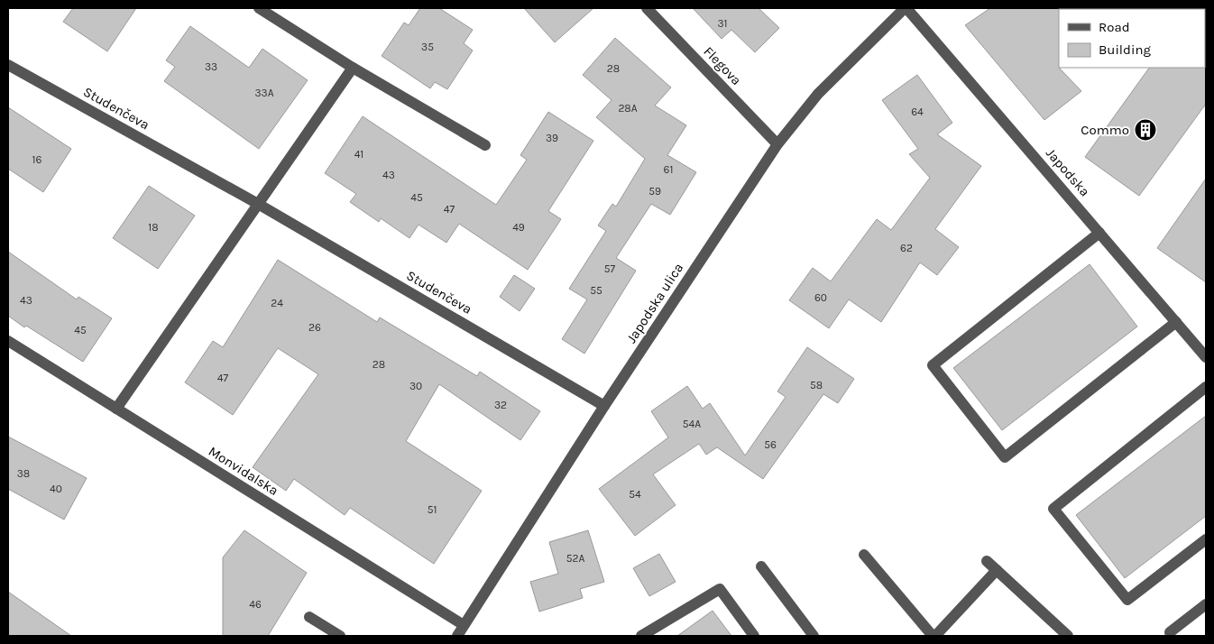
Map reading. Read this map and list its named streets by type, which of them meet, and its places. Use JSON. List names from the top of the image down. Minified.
{"streets":{"street":["Flegova","Studenčeva","Japodska","Japodska ulica","Monvidalska"]},"crossings":[["Flegova","Japodska ulica"],["Studenčeva","Japodska ulica"],["Japodska","Japodska ulica"],["Japodska ulica","Monvidalska"]],"places":{"building":["Commo"]},"house_numbers":["31","35","33","28","33A","28A","64","39","41","16","61","43","59","45","47","18","49","62","57","55","60","43","24","26","45","28","47","58","30","32","54A","56","38","40","54","51","52A","46"],"legend":["Road","Building"]}
